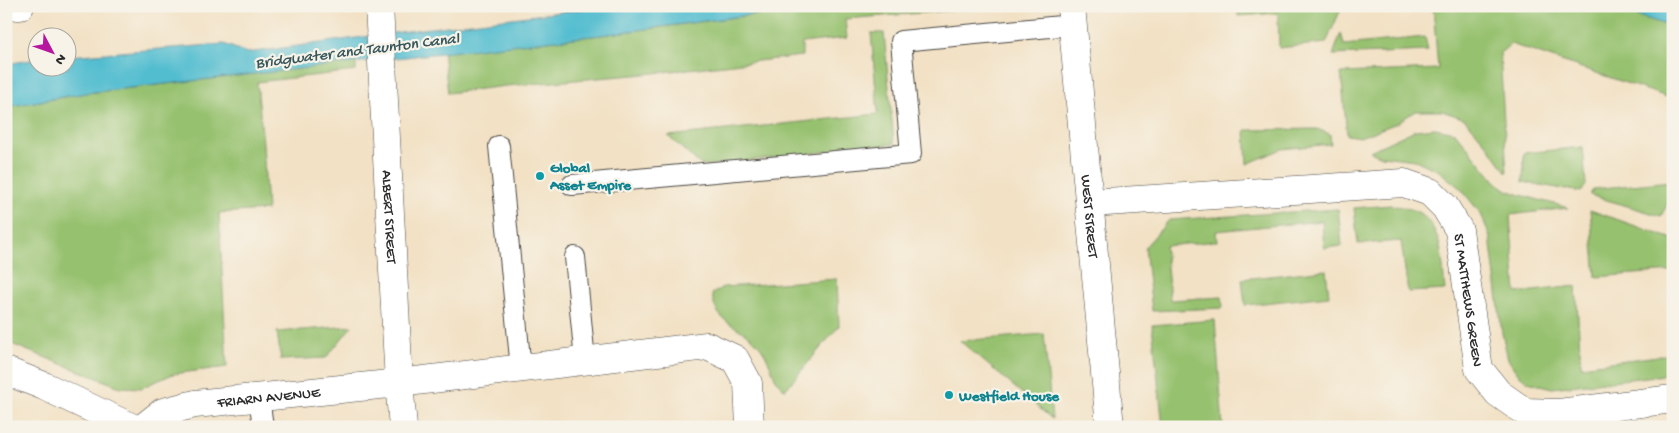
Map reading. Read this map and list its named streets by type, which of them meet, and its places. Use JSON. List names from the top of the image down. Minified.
{"streets":{"street":["WEST STREET","ALBERT STREET","ST MATTHEWS GREEN","FRIARN AVENUE"]},"crossings":[["WEST STREET","ST MATTHEWS GREEN"],["ALBERT STREET","FRIARN AVENUE"]],"water":["Bridgwater and Taunton Canal"],"places":["Global Asset Empire","Westfield House"],"north":"bottom right"}
